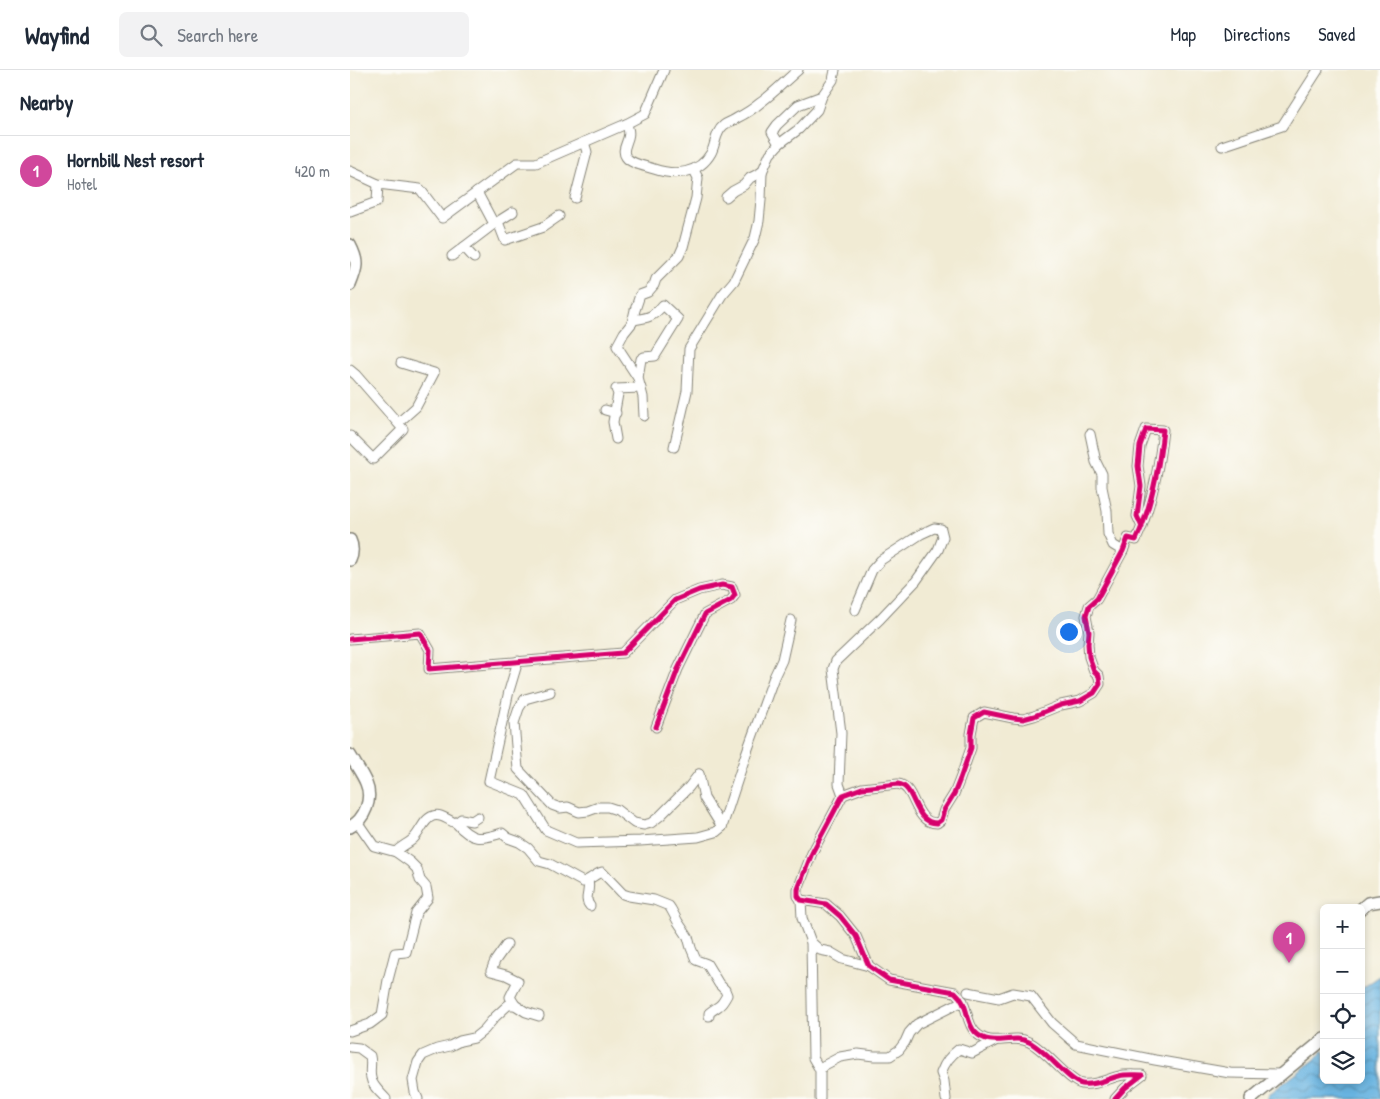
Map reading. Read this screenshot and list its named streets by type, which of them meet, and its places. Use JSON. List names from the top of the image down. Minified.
{"page":{"header":"Wayfind","search":"Search here","nav":["Map","Directions","Saved"],"heading":"Nearby","list":[{"mark":"1","name":"Hornbill Nest resort","note":"Hotel","value":"420 m"}],"map_buttons":["+","−"],"pins":"1"}}
